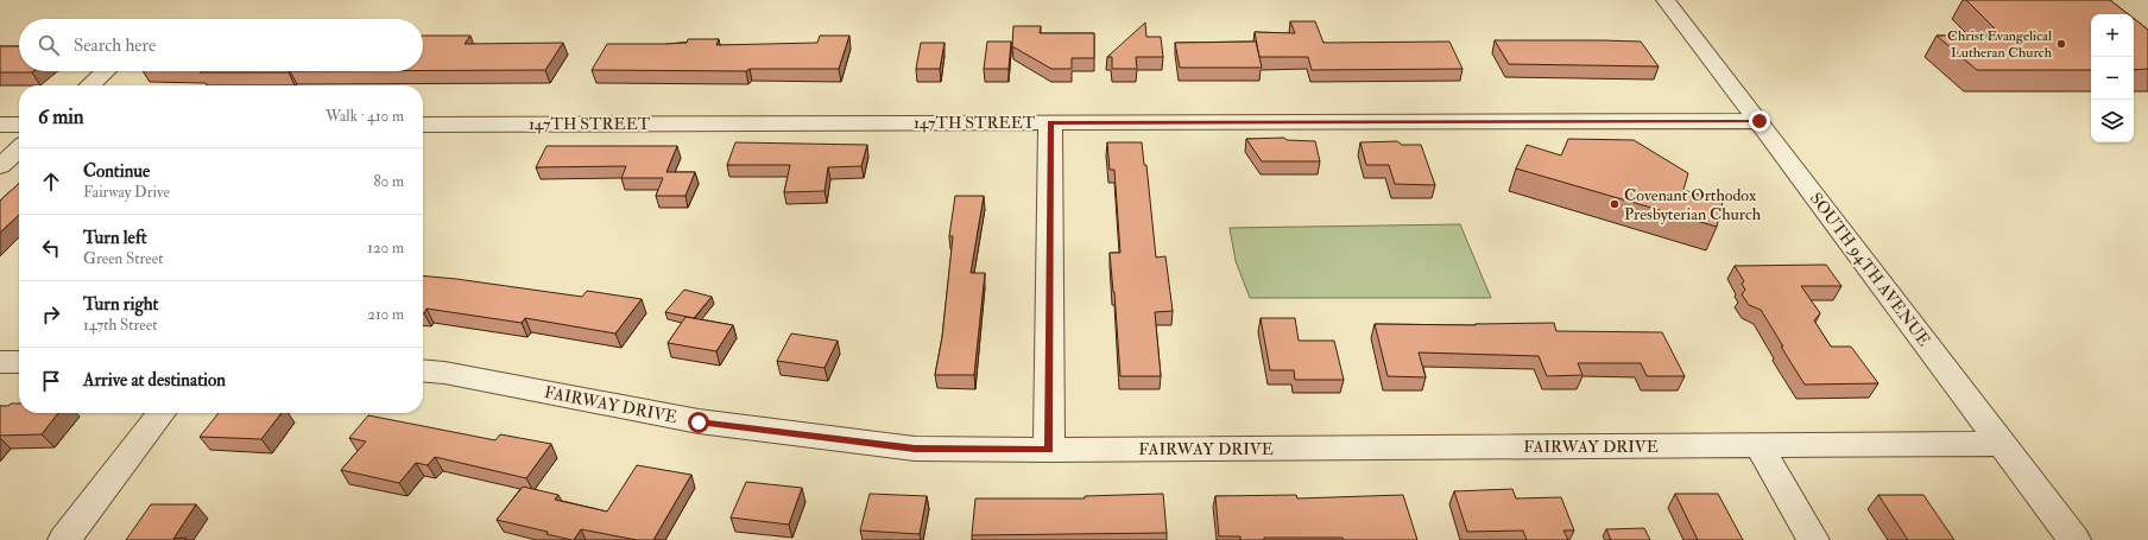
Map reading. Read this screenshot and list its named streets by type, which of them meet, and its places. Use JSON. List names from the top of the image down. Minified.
{"streets":{"street":["147TH STREET","SOUTH 94TH AVENUE","FAIRWAY DRIVE"]},"crossings":[["147TH STREET","SOUTH 94TH AVENUE"],["SOUTH 94TH AVENUE","FAIRWAY DRIVE"]],"places":["Christ Evangelical Lutheran Church","Covenant Orthodox Presbyterian Church"],"page":{"map_buttons":["+","−"],"search":"Search here","heading":["6 min","Walk · 410 m"],"list":[["Continue","Fairway Drive","80 m"],["Turn left","Green Street","120 m"],["Turn right","147th Street","210 m"],"Arrive at destination"]}}
